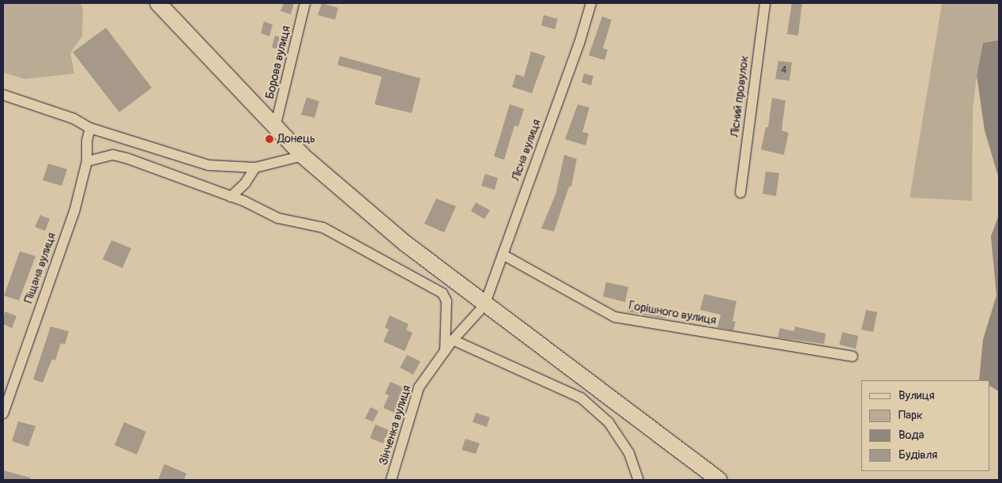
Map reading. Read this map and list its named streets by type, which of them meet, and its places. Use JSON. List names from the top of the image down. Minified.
{"streets":{"street":["Борова вулиця","Лісний провулок","Лісна вулиця","Піщана вулиця","Горішного вулиця","Зінченка вулиця"]},"crossings":[["Лісна вулиця","Горішного вулиця"],["Лісна вулиця","Зінченка вулиця"]],"places":["Донець"],"house_numbers":["4"],"legend":["Вулиця","Парк","Вода","Будівля"]}
